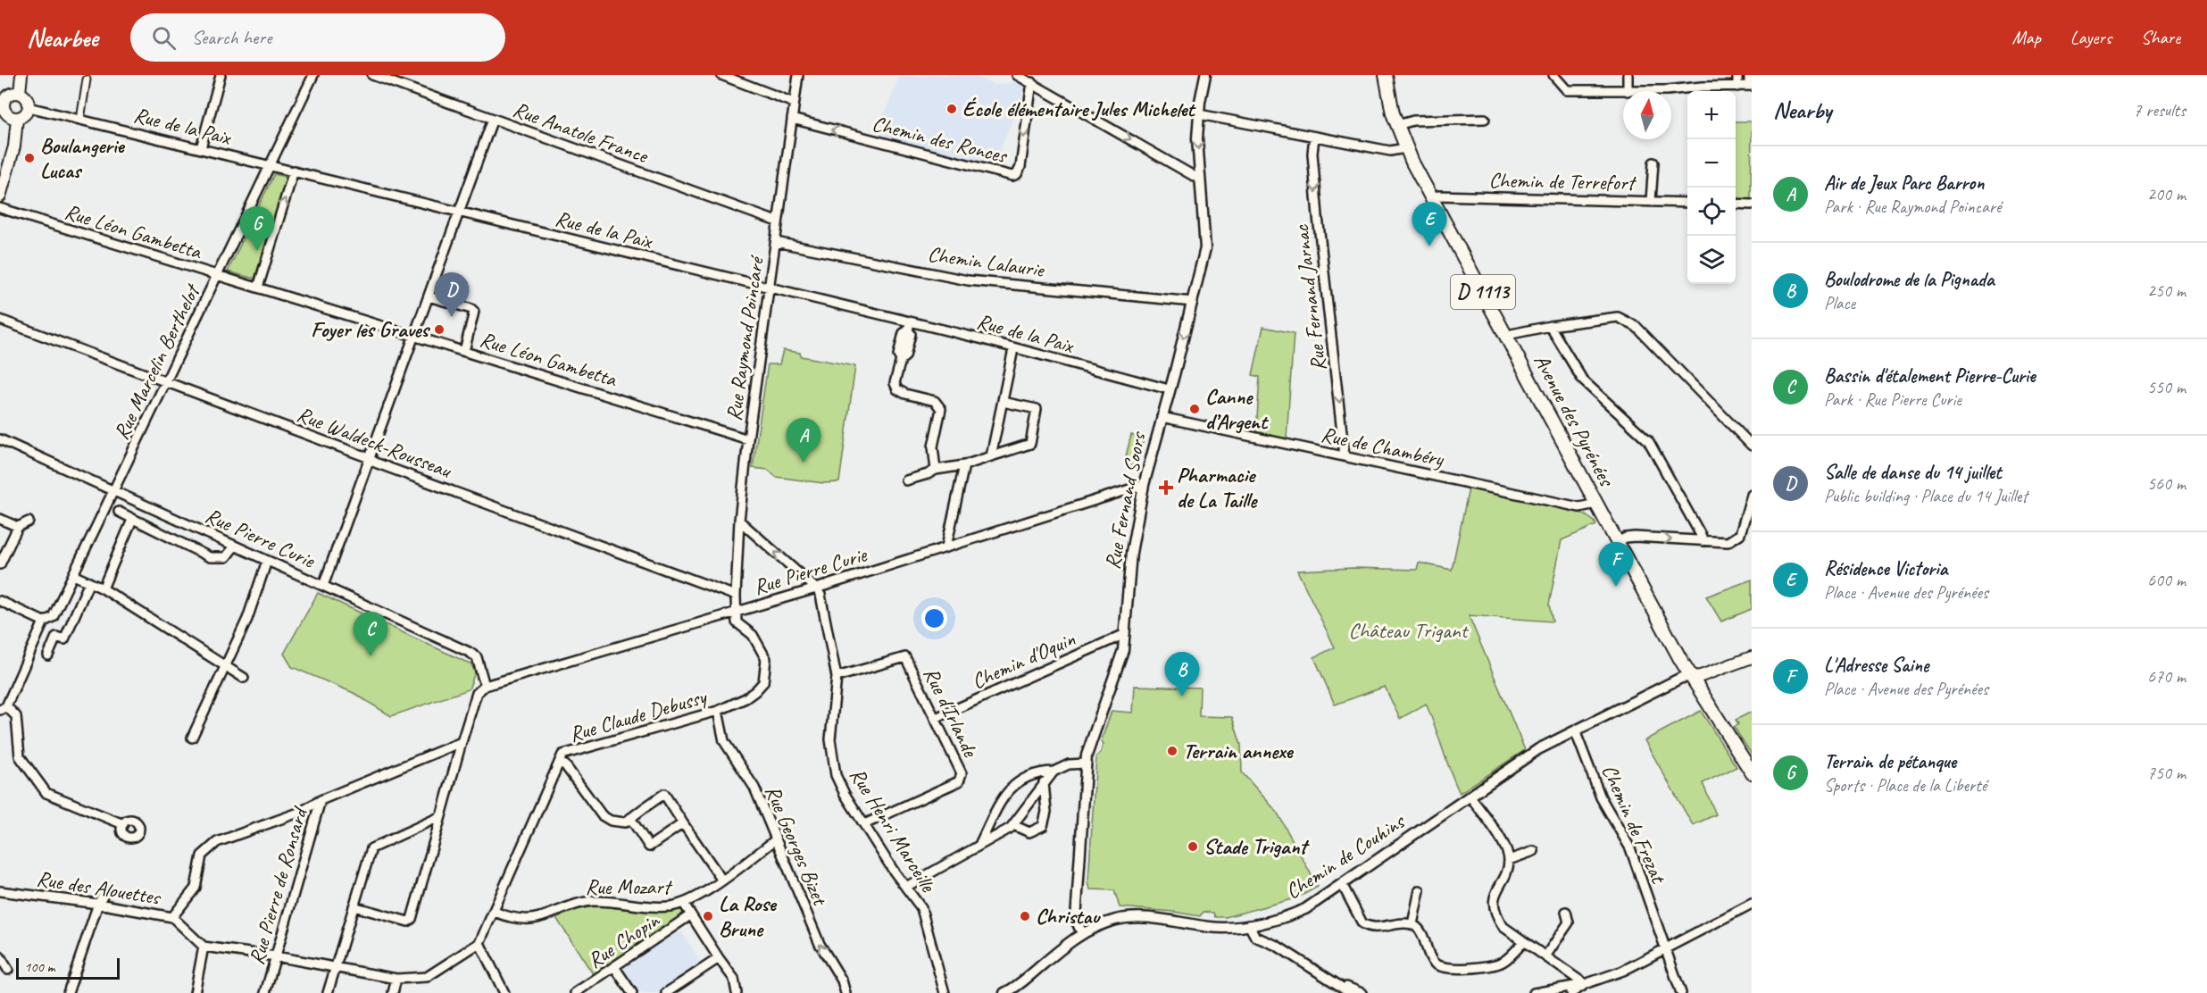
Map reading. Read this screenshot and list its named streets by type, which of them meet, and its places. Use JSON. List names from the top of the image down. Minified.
{"streets":{"main road":["D 1113","Avenue des Pyrénées"],"street":["Rue de la Paix","Rue Anatole France","Chemin des Ronces","Chemin de Terrefort","Rue Léon Gambetta","Chemin Lalaurie","Rue Fernand Jarnac","Rue Raymond Poincaré","Rue Marcelin Berthelot","Rue Waldeck-Rousseau","Rue de Chambéry","Rue Fernand Soors","Rue Pierre Curie","Chemin d'Oquin","Rue d'Irlande","Rue Claude Debussy","Chemin de Frezat","Rue Henri Marceille","Rue Georges Bizet","Chemin de Couhins","Rue Pierre de Ronsard","Rue Mozart","Rue des Alouettes","Rue Chopin"]},"crossings":[["Rue de la Paix","Rue Raymond Poincaré"],["Rue de la Paix","Rue Marcelin Berthelot"],["Rue de la Paix","Rue Fernand Soors"],["Rue Anatole France","Rue Raymond Poincaré"],["Chemin des Ronces","Rue Raymond Poincaré"],["Chemin de Terrefort","Avenue des Pyrénées"],["Rue Léon Gambetta","Rue Raymond Poincaré"],["Rue Léon Gambetta","Rue Marcelin Berthelot"],["Chemin Lalaurie","Rue Raymond Poincaré"],["Chemin Lalaurie","Rue Fernand Soors"],["Rue Fernand Jarnac","Rue de Chambéry"],["Rue Raymond Poincaré","Rue Waldeck-Rousseau"],["Rue Raymond Poincaré","Rue Pierre Curie"],["Rue Raymond Poincaré","Rue Claude Debussy"],["Rue Marcelin Berthelot","Rue Waldeck-Rousseau"],["Rue Marcelin Berthelot","Rue Pierre Curie"],["Avenue des Pyrénées","Rue de Chambéry"],["Avenue des Pyrénées","Chemin de Couhins"],["Rue de Chambéry","Rue Fernand Soors"],["Rue Fernand Soors","Rue Pierre Curie"],["Rue Fernand Soors","Chemin d'Oquin"],["Rue Fernand Soors","Chemin de Couhins"],["Rue Pierre Curie","Rue Claude Debussy"],["Rue Pierre Curie","Rue Henri Marceille"],["Rue Pierre Curie","Rue Pierre de Ronsard"],["Chemin d'Oquin","Rue d'Irlande"],["Rue d'Irlande","Rue Henri Marceille"],["Rue Claude Debussy","Rue Georges Bizet"],["Rue Claude Debussy","Rue Mozart"],["Chemin de Frezat","Chemin de Couhins"],["Rue Georges Bizet","Rue Mozart"]],"one_way":["Rue Fernand Jarnac","Rue Georges Bizet"],"parks":["Château Trigant"],"places":{"other":["École élémentaire Jules Michelet","Boulangerie Lucas","Foyer les Graves","Canne d’Argent","Terrain annexe","Stade Trigant","La Rose Brune","Christau"],"health":["Pharmacie de La Taille"]},"scale_bar":"100 m","north":"top","page":{"header":"Nearbee","search":"Search here","nav":["Map","Layers","Share"],"heading":["Nearby","7 results"],"map_buttons":["+","−"],"list":[{"mark":"A","name":"Air de Jeux Parc Barron","note":"Park · Rue Raymond Poincaré","value":"200 m"},{"mark":"B","name":"Boulodrome de la Pignada","note":"Place","value":"250 m"},{"mark":"C","name":"Bassin d'étalement Pierre-Curie","note":"Park · Rue Pierre Curie","value":"550 m"},{"mark":"D","name":"Salle de danse du 14 juillet","note":"Public building · Place du 14 Juillet","value":"560 m"},{"mark":"E","name":"Résidence Victoria","note":"Place · Avenue des Pyrénées","value":"600 m"},{"mark":"F","name":"L'Adresse Saine","note":"Place · Avenue des Pyrénées","value":"670 m"},{"mark":"G","name":"Terrain de pétanque","note":"Sports · Place de la Liberté","value":"750 m"}],"pins":["E","G","D","A","F","C","B"],"scale":"100 m"}}
